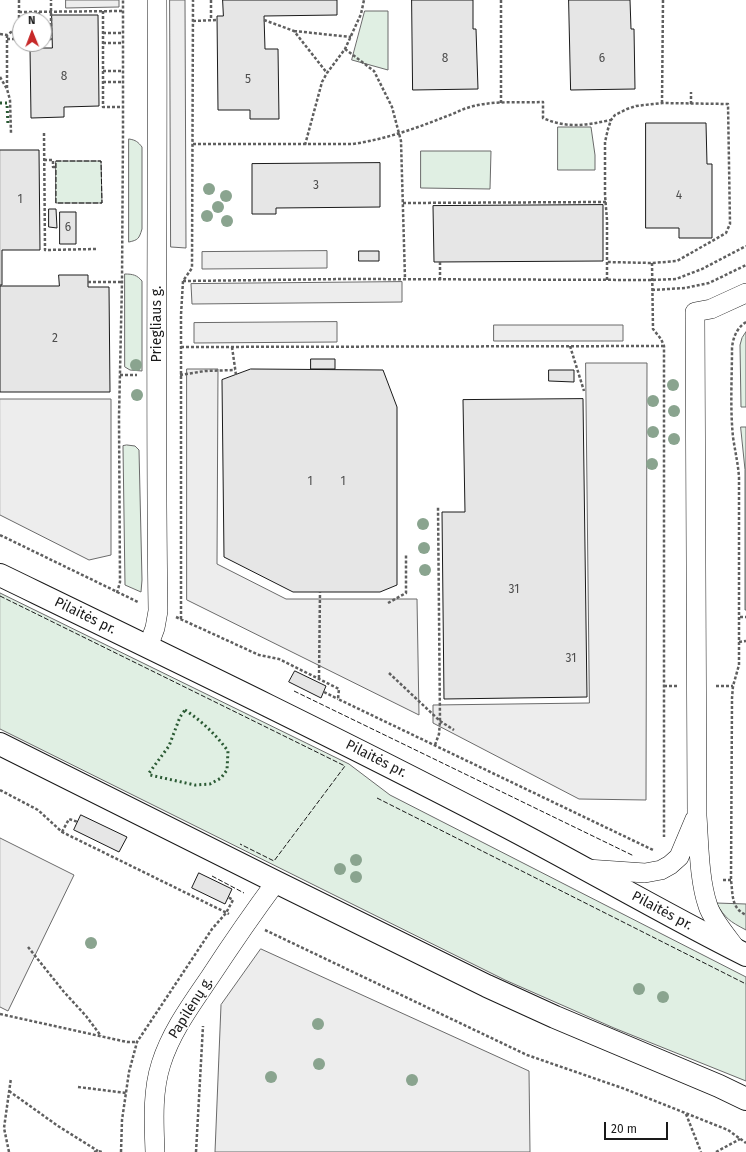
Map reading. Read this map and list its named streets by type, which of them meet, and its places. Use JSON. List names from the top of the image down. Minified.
{"streets":{"main road":["Pilaitės pr."],"street":["Priegliaus g.","Papilėnų g."]},"crossings":[["Priegliaus g.","Pilaitės pr."]],"house_numbers":["8","6","8","5","3","4","1","6","2","1","1","31","31"],"scale_bar":"20 m","north":"top"}
